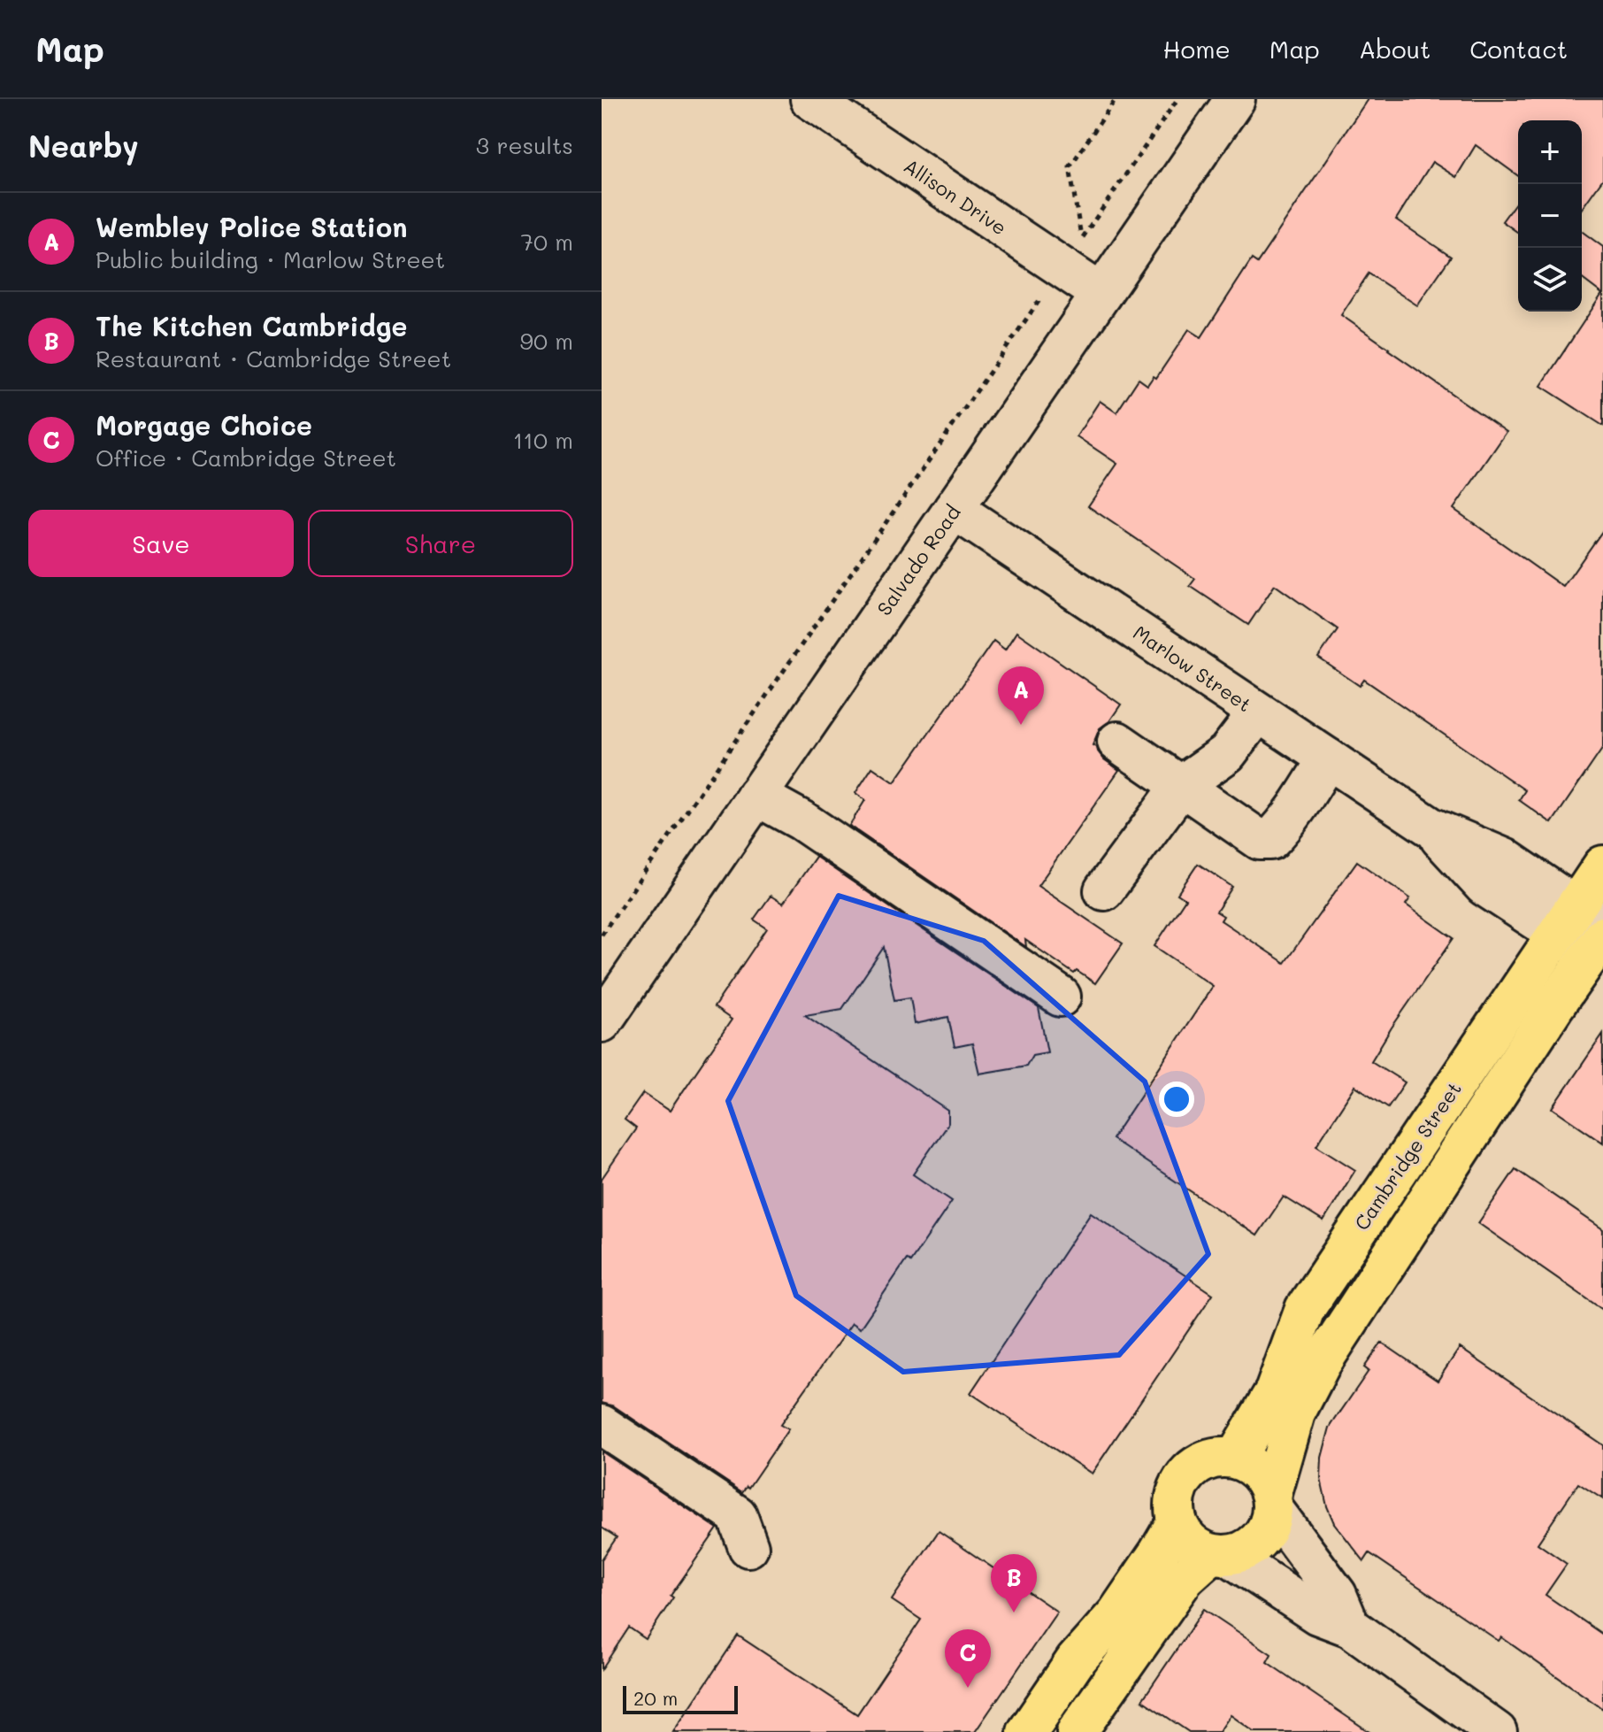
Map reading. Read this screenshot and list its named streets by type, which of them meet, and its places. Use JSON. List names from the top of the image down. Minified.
{"streets":{"main road":["Cambridge Street"],"street":["Allison Drive","Salvado Road","Marlow Street"]},"crossings":[["Allison Drive","Salvado Road"],["Salvado Road","Marlow Street"],["Marlow Street","Cambridge Street"]],"scale_bar":"20 m","page":{"header":"Map","nav":["Home","Map","About","Contact"],"heading":["Nearby","3 results"],"map_buttons":["+","−"],"list":[{"mark":"A","name":"Wembley Police Station","note":"Public building · Marlow Street","value":"70 m"},{"mark":"B","name":"The Kitchen Cambridge","note":"Restaurant · Cambridge Street","value":"90 m"},{"mark":"C","name":"Morgage Choice","note":"Office · Cambridge Street","value":"110 m"}],"buttons":["Save","Share"],"pins":["A","B","C"],"scale":"20 m"}}
